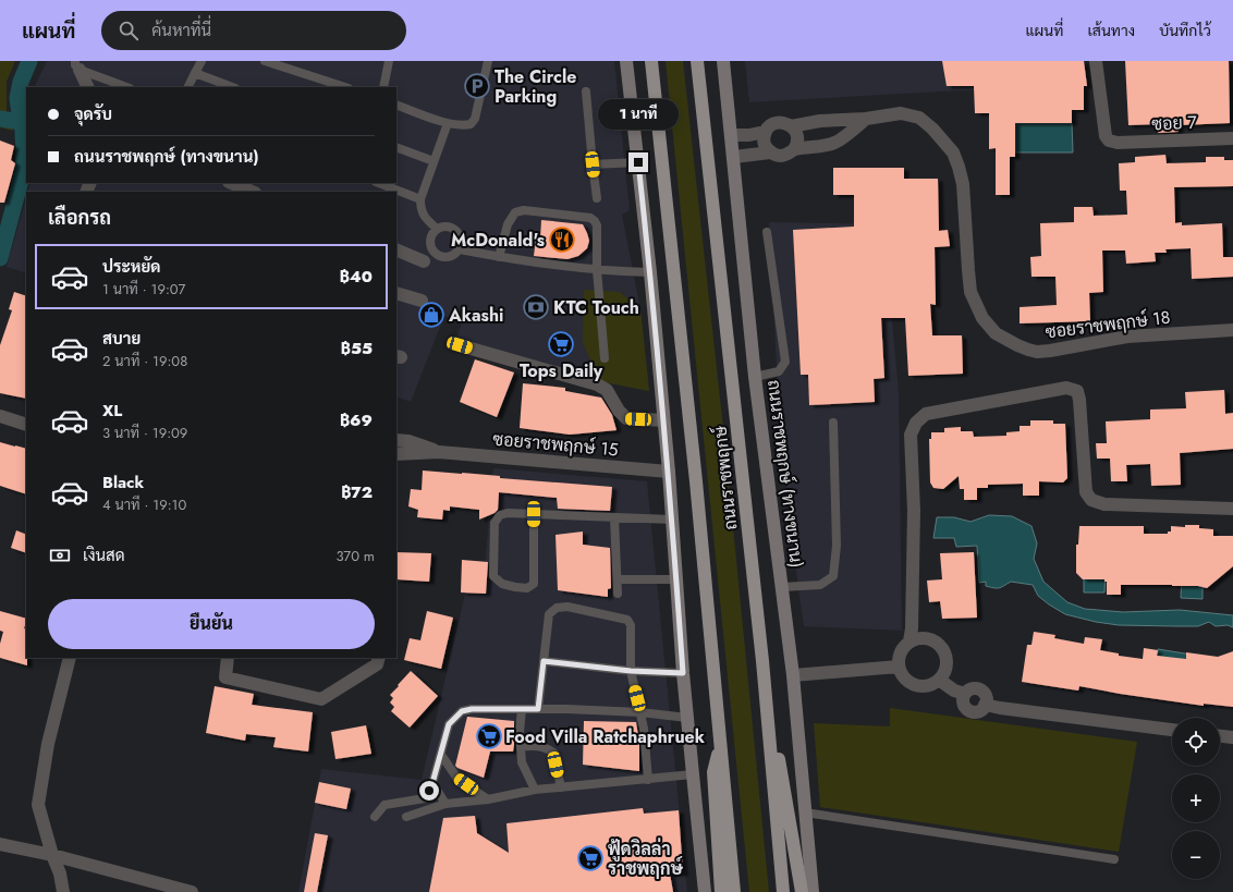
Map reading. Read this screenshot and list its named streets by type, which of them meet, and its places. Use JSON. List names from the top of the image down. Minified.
{"streets":{"main road":["ถนนราชพฤกษ์ (ทางขนาน)","ถนนราชพฤกษ์"],"street":["ซอย 7","ซอยราชพฤกษ์ 18","ซอยราชพฤกษ์ 15"]},"crossings":[["ซอยราชพฤกษ์ 18","ถนนราชพฤกษ์ (ทางขนาน)"]],"places":{"parking":["The Circle Parking"],"restaurant":["McDonald's"],"bank":["KTC Touch"],"shop":["Akashi"],"supermarket":["Tops Daily","Food Villa Ratchaphruek","ฟู้ดวิลล่า ราชพฤกษ์"]},"page":{"header":"แผนที่","search":"ค้นหาที่นี่","nav":["แผนที่","เส้นทาง","บันทึกไว้"],"banner":["จุดรับ","ถนนราชพฤกษ์ (ทางขนาน)"],"bubble":"1 นาที","heading":"เลือกรถ","list":[{"name":"ประหยัด","note":"1 นาที · 19:07","value":"฿40"},{"name":"สบาย","note":"2 นาที · 19:08","value":"฿55"},{"name":"XL","note":"3 นาที · 19:09","value":"฿69"},{"name":"Black","note":"4 นาที · 19:10","value":"฿72"}],"pay":["เงินสด","370 m"],"buttons":"ยืนยัน","map_buttons":["+","−"]}}
